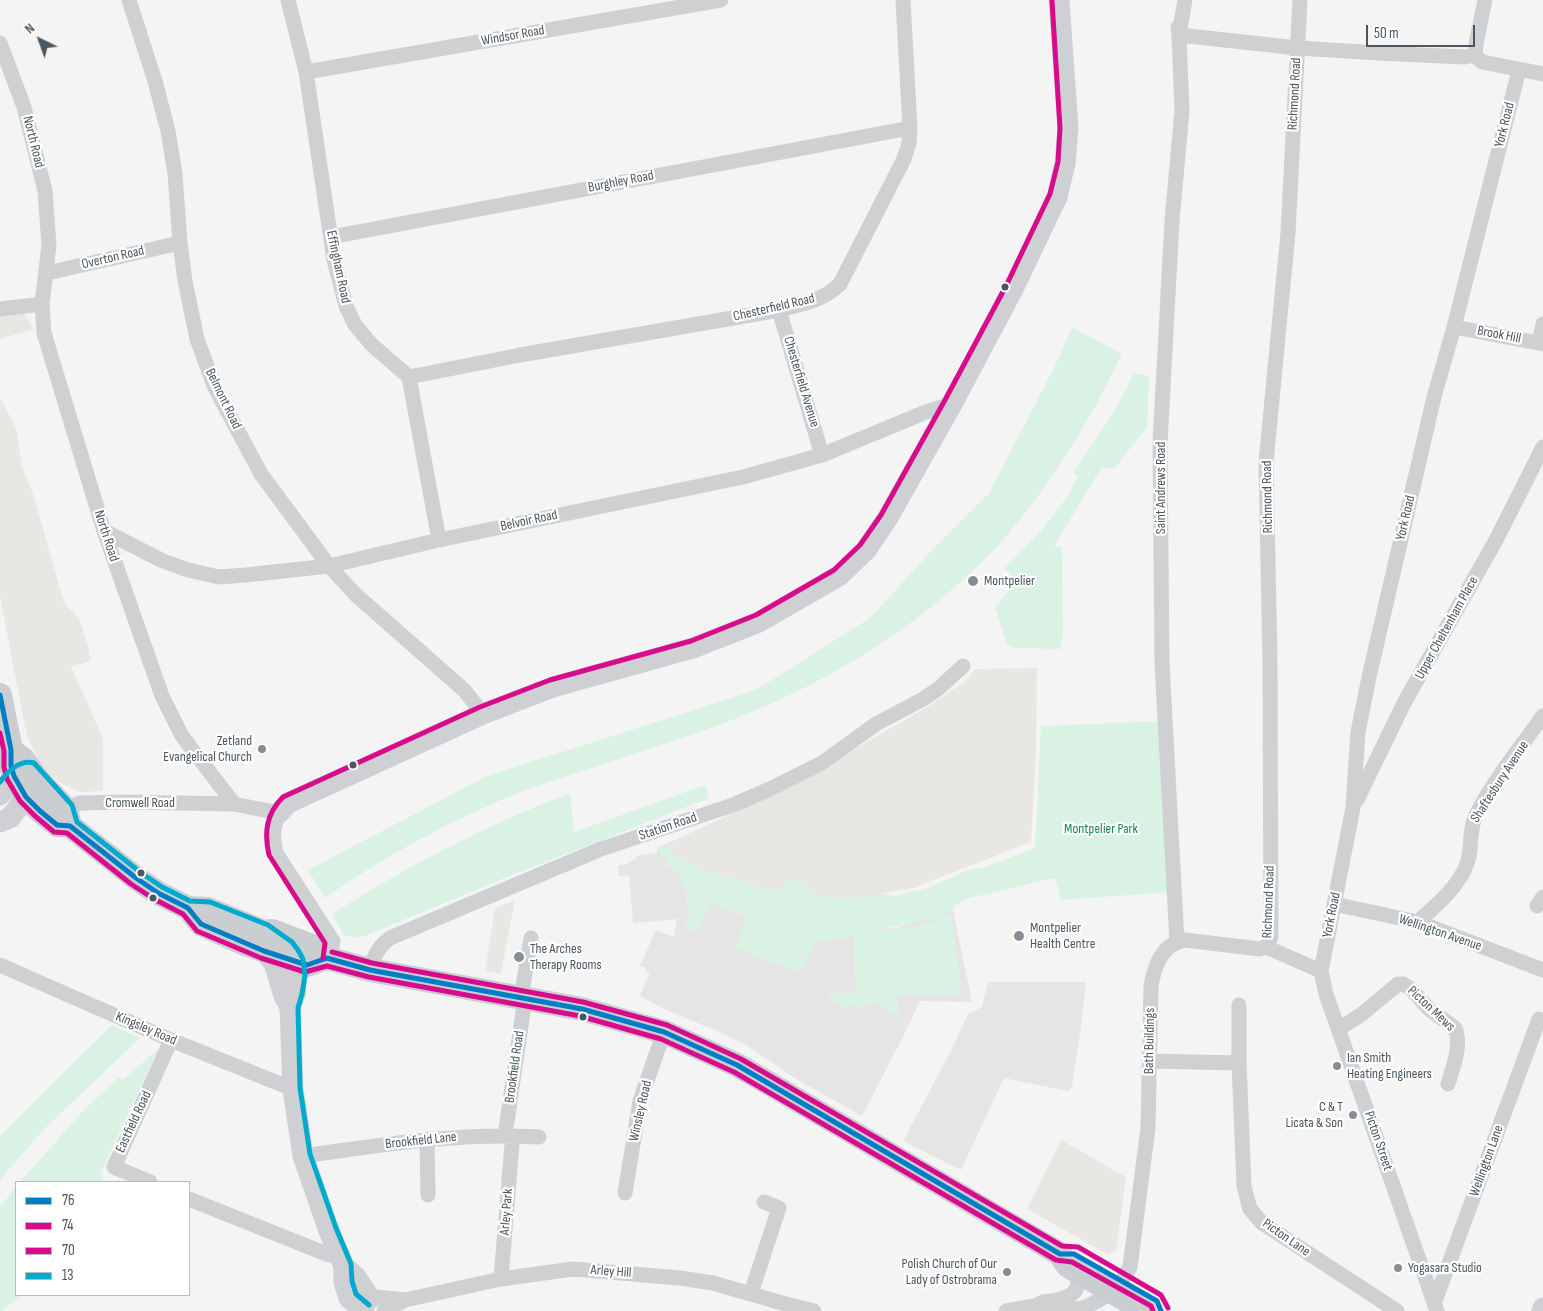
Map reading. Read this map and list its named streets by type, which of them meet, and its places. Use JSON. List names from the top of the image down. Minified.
{"streets":{"street":["Windsor Road","Richmond Road","York Road","North Road","Burghley Road","Overton Road","Effingham Road","Chesterfield Road","Brook Hill","Chesterfield Avenue","Belmont Road","Saint Andrews Road","Belvoir Road","Upper Cheltenham Place","Shaftesbury Avenue","Cromwell Road","Station Road","Wellington Avenue","Picton Mews","Kingsley Road","Bath Buildings","Brookfield Road","Winsley Road","Eastfield Road","Brookfield Lane","Picton Street","Wellington Lane","Arley Park","Picton Lane","Arley Hill"]},"crossings":[["Windsor Road","Effingham Road"],["Richmond Road","York Road"],["Richmond Road","Saint Andrews Road"],["York Road","Brook Hill"],["York Road","Upper Cheltenham Place"],["York Road","Wellington Avenue"],["York Road","Picton Street"],["North Road","Overton Road"],["North Road","Belvoir Road"],["North Road","Cromwell Road"],["Burghley Road","Effingham Road"],["Burghley Road","Chesterfield Road"],["Overton Road","Belmont Road"],["Effingham Road","Chesterfield Road"],["Chesterfield Road","Chesterfield Avenue"],["Chesterfield Avenue","Belvoir Road"],["Belmont Road","Belvoir Road"],["Saint Andrews Road","Bath Buildings"],["Shaftesbury Avenue","Wellington Avenue"],["Picton Mews","Picton Street"],["Kingsley Road","Eastfield Road"],["Brookfield Road","Brookfield Lane"],["Brookfield Road","Arley Park"],["Brookfield Lane","Arley Park"],["Picton Street","Wellington Lane"],["Arley Park","Arley Hill"]],"parks":["Montpelier Park"],"places":["Montpelier","Zetland Evangelical Church","Montpelier Health Centre","The Arches Therapy Rooms","Ian Smith Heating Engineers","C & T Licata & Son","Yogasara Studio","Polish Church of Our Lady of Ostrobrama"],"lines":["transit line 70","transit line 76","transit line 74","transit line 13"],"legend":["76","74","70","13"],"scale_bar":"50 m","north":"top left"}
